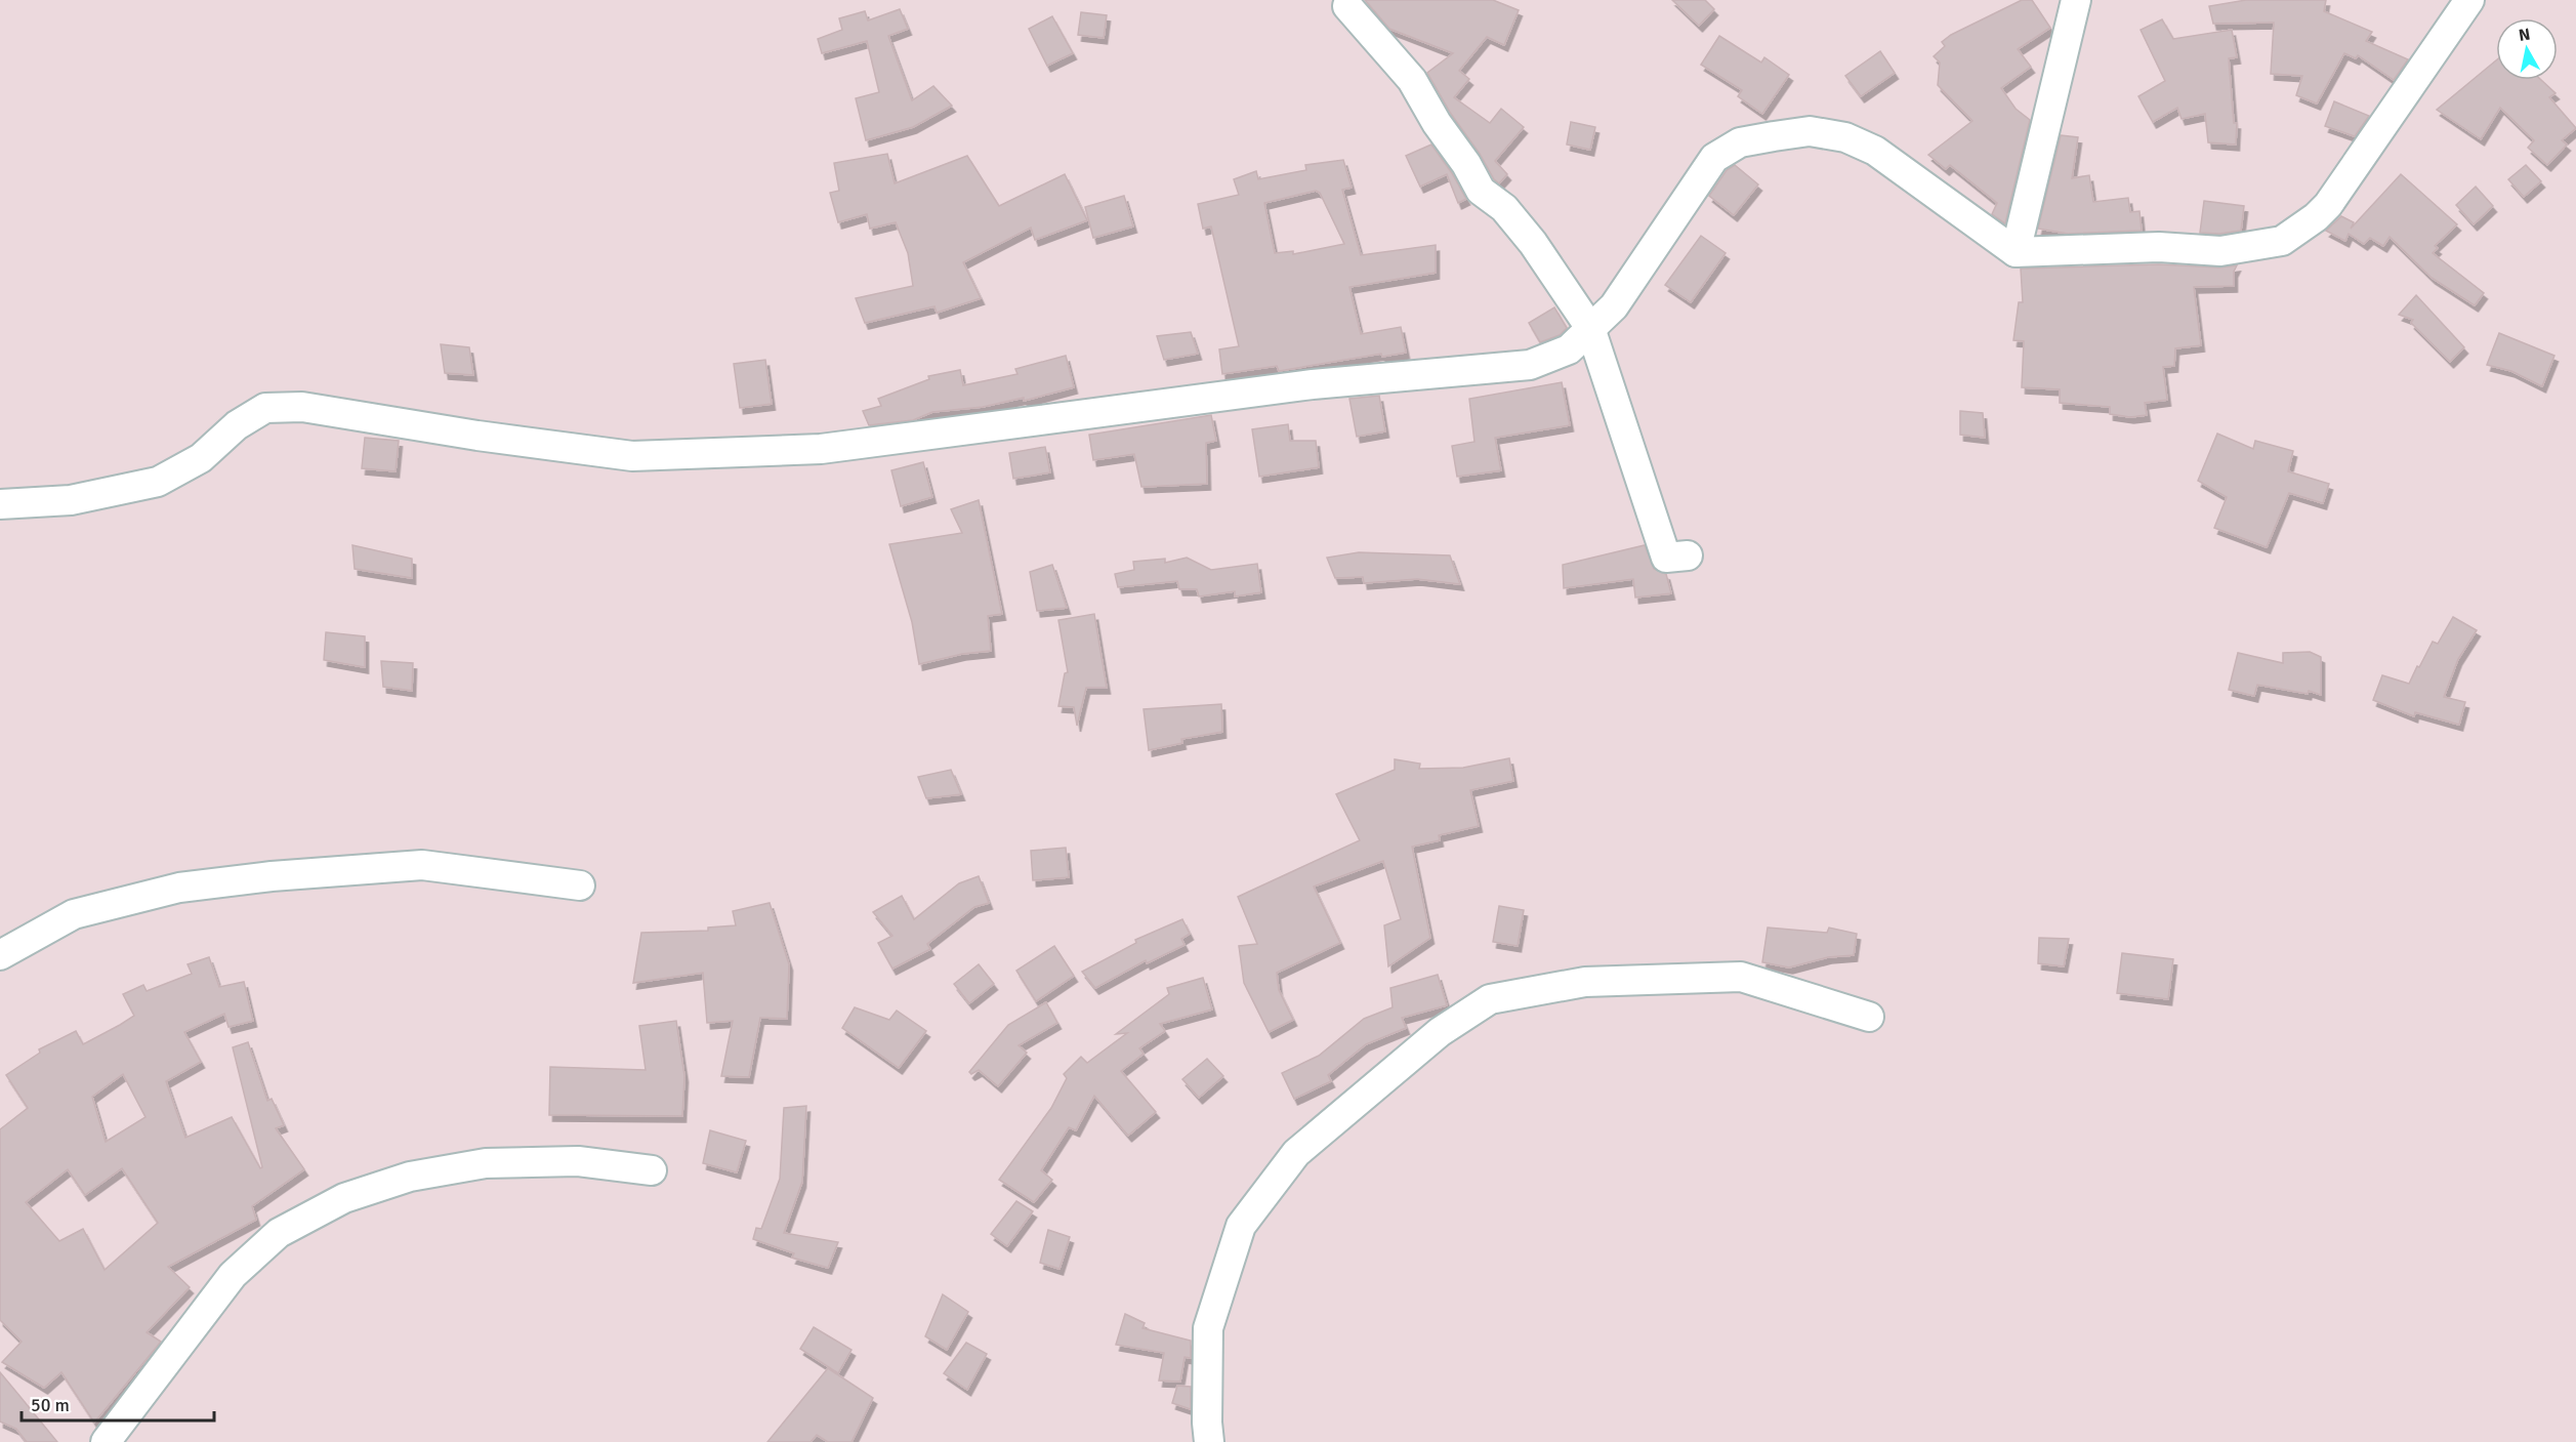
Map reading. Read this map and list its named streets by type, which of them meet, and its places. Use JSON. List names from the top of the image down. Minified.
{"scale_bar":"50 m","north":"top"}
